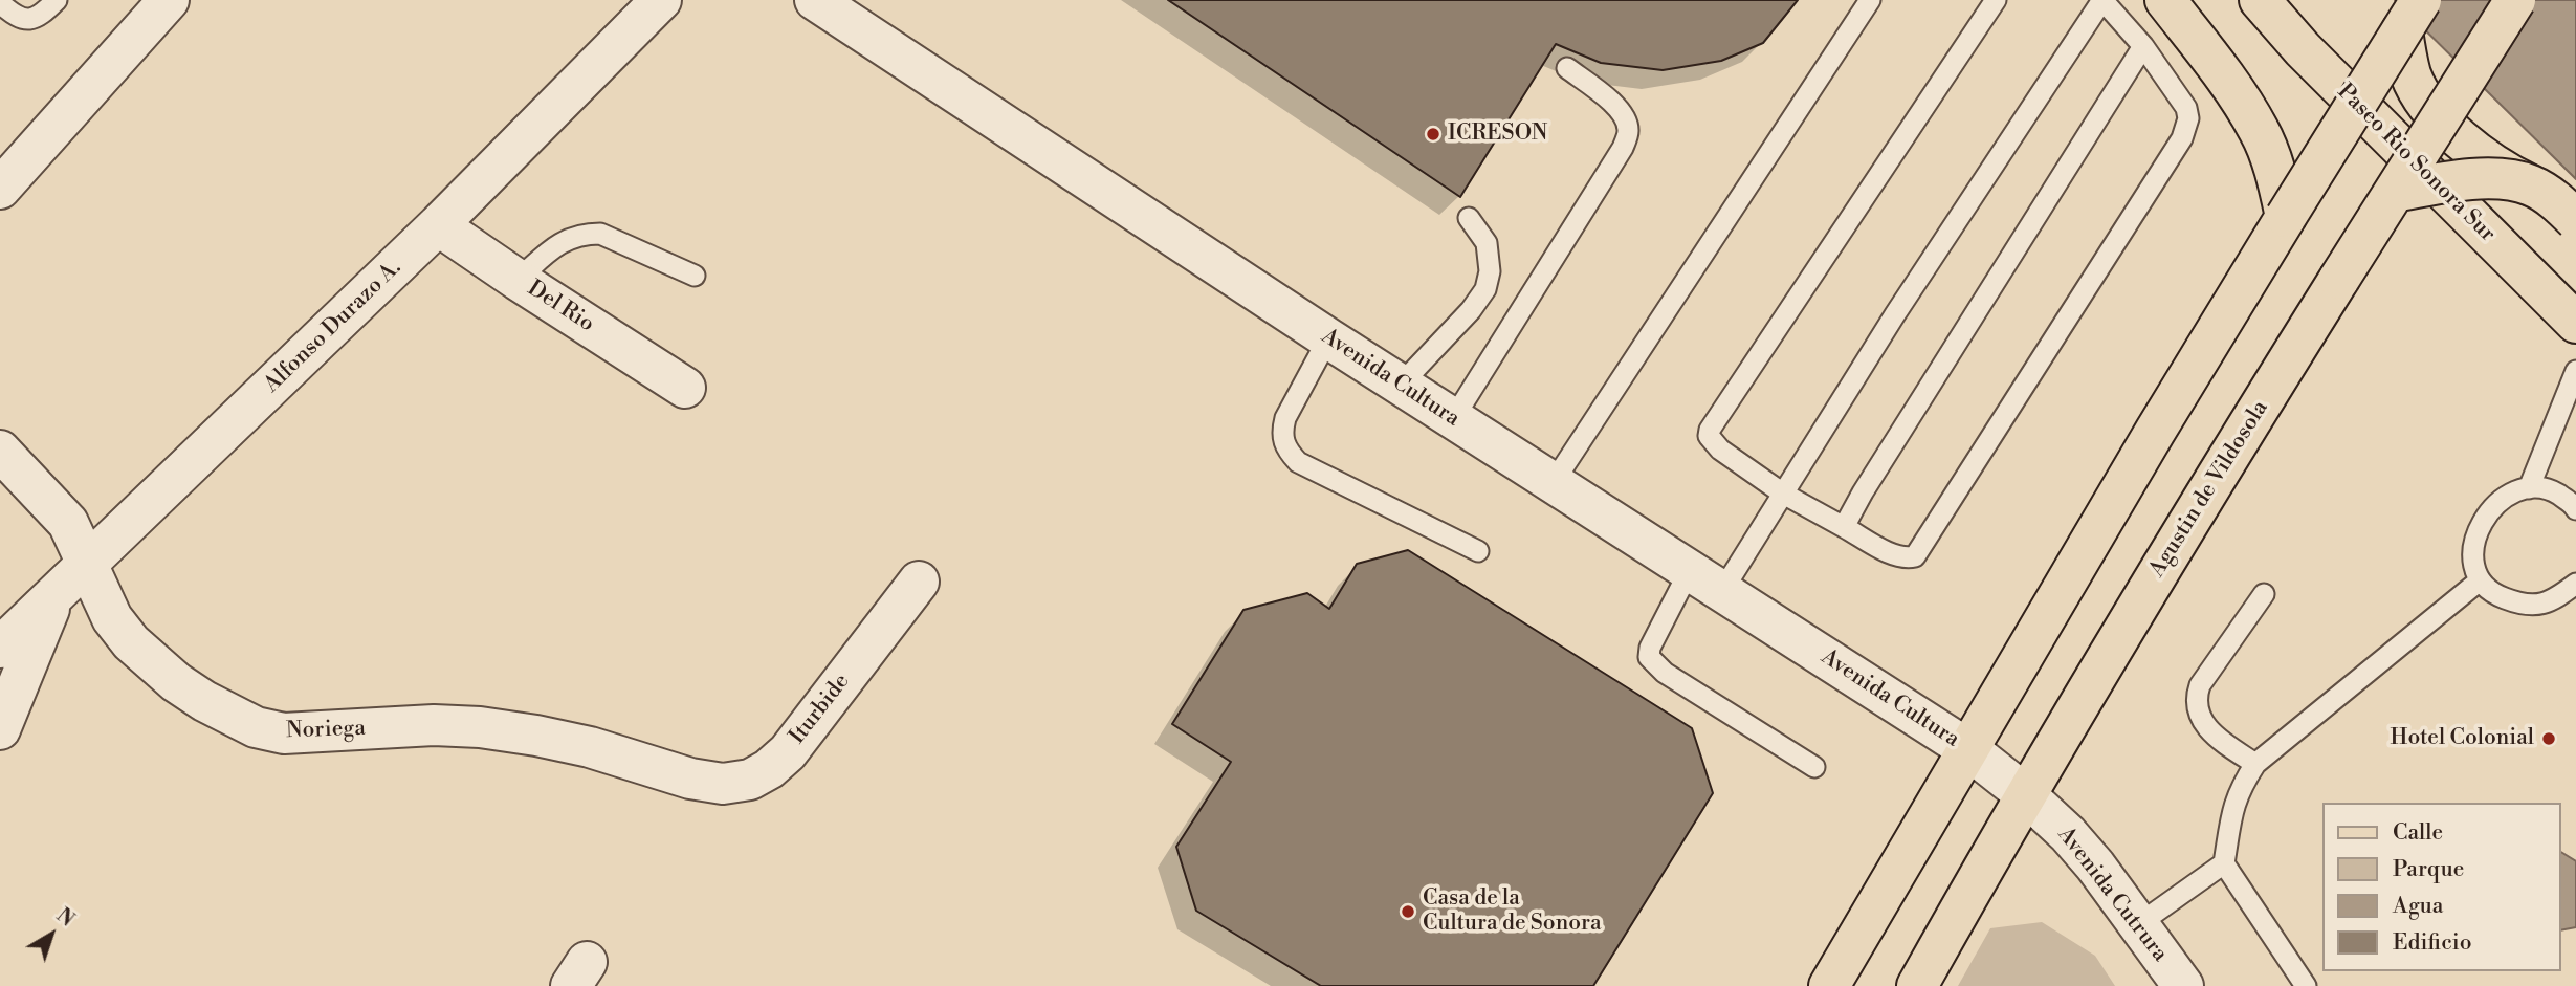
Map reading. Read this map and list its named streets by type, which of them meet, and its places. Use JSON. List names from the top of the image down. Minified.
{"streets":{"main road":["Paseo Rio Sonora Sur","Agustin de Vildosola"],"street":["Del Rio","Alfonso Durazo A.","Avenida Cultura","Iturbide","Noriega","Avenida Cutrura"]},"crossings":[["Del Rio","Alfonso Durazo A."],["Alfonso Durazo A.","Noriega"],["Avenida Cultura","Avenida Cutrura"],["Agustin de Vildosola","Avenida Cutrura"],["Iturbide","Noriega"]],"places":["ICRESON","Hotel Colonial","Casa de la Cultura de Sonora"],"legend":["Calle","Parque","Agua","Edificio"],"north":"top right"}
